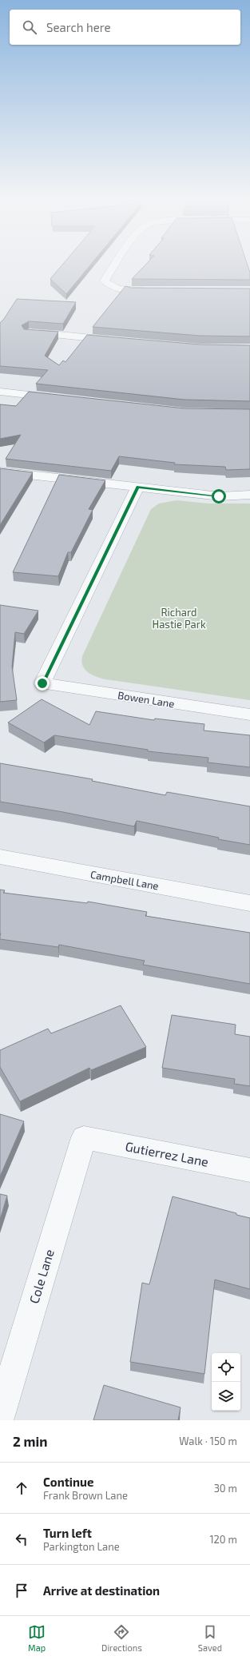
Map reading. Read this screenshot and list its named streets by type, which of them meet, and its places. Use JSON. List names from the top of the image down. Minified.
{"streets":{"street":["Bowen Lane","Campbell Lane","Gutierrez Lane","Cole Lane"]},"crossings":[["Gutierrez Lane","Cole Lane"]],"parks":["Richard Hastie Park"],"page":{"search":"Search here","heading":["2 min","Walk · 150 m"],"list":[["Continue","Frank Brown Lane","30 m"],["Turn left","Parkington Lane","120 m"],"Arrive at destination"],"nav":["Map","Directions","Saved"]}}
